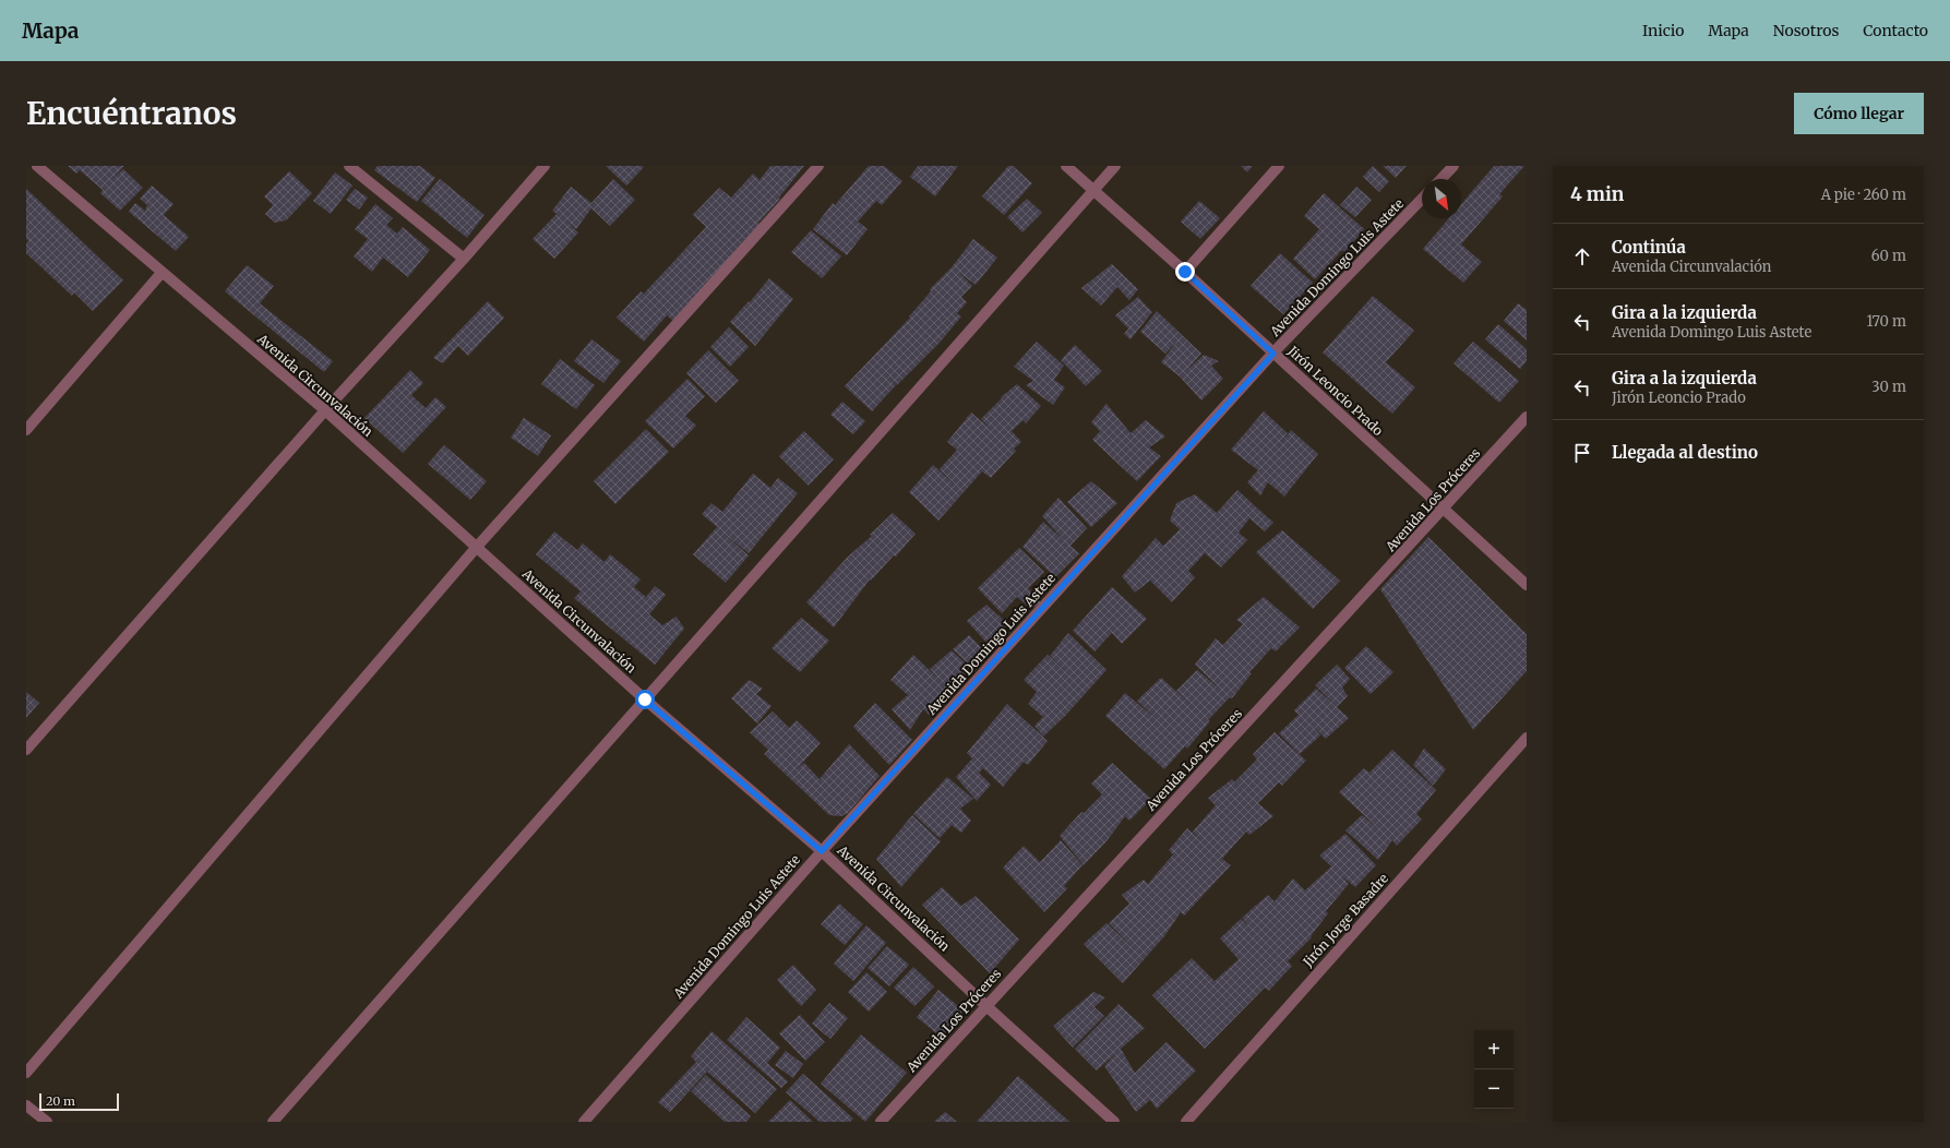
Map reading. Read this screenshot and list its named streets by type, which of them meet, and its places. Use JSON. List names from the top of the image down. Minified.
{"streets":{"street":["Avenida Domingo Luis Astete","Avenida Circunvalación","Jirón Leoncio Prado","Avenida Los Próceres","Jirón Jorge Basadre"]},"crossings":[["Avenida Domingo Luis Astete","Avenida Circunvalación"],["Avenida Domingo Luis Astete","Jirón Leoncio Prado"],["Avenida Circunvalación","Avenida Los Próceres"],["Jirón Leoncio Prado","Avenida Los Próceres"]],"scale_bar":"20 m","north":"bottom right","page":{"header":"Mapa","nav":["Inicio","Mapa","Nosotros","Contacto"],"buttons":"Cómo llegar","title":"Encuéntranos","heading":["4 min","A pie · 260 m"],"list":[["Continúa","Avenida Circunvalación","60 m"],["Gira a la izquierda","Avenida Domingo Luis Astete","170 m"],["Gira a la izquierda","Jirón Leoncio Prado","30 m"],"Llegada al destino"],"map_buttons":["+","−"],"scale":"20 m"}}
